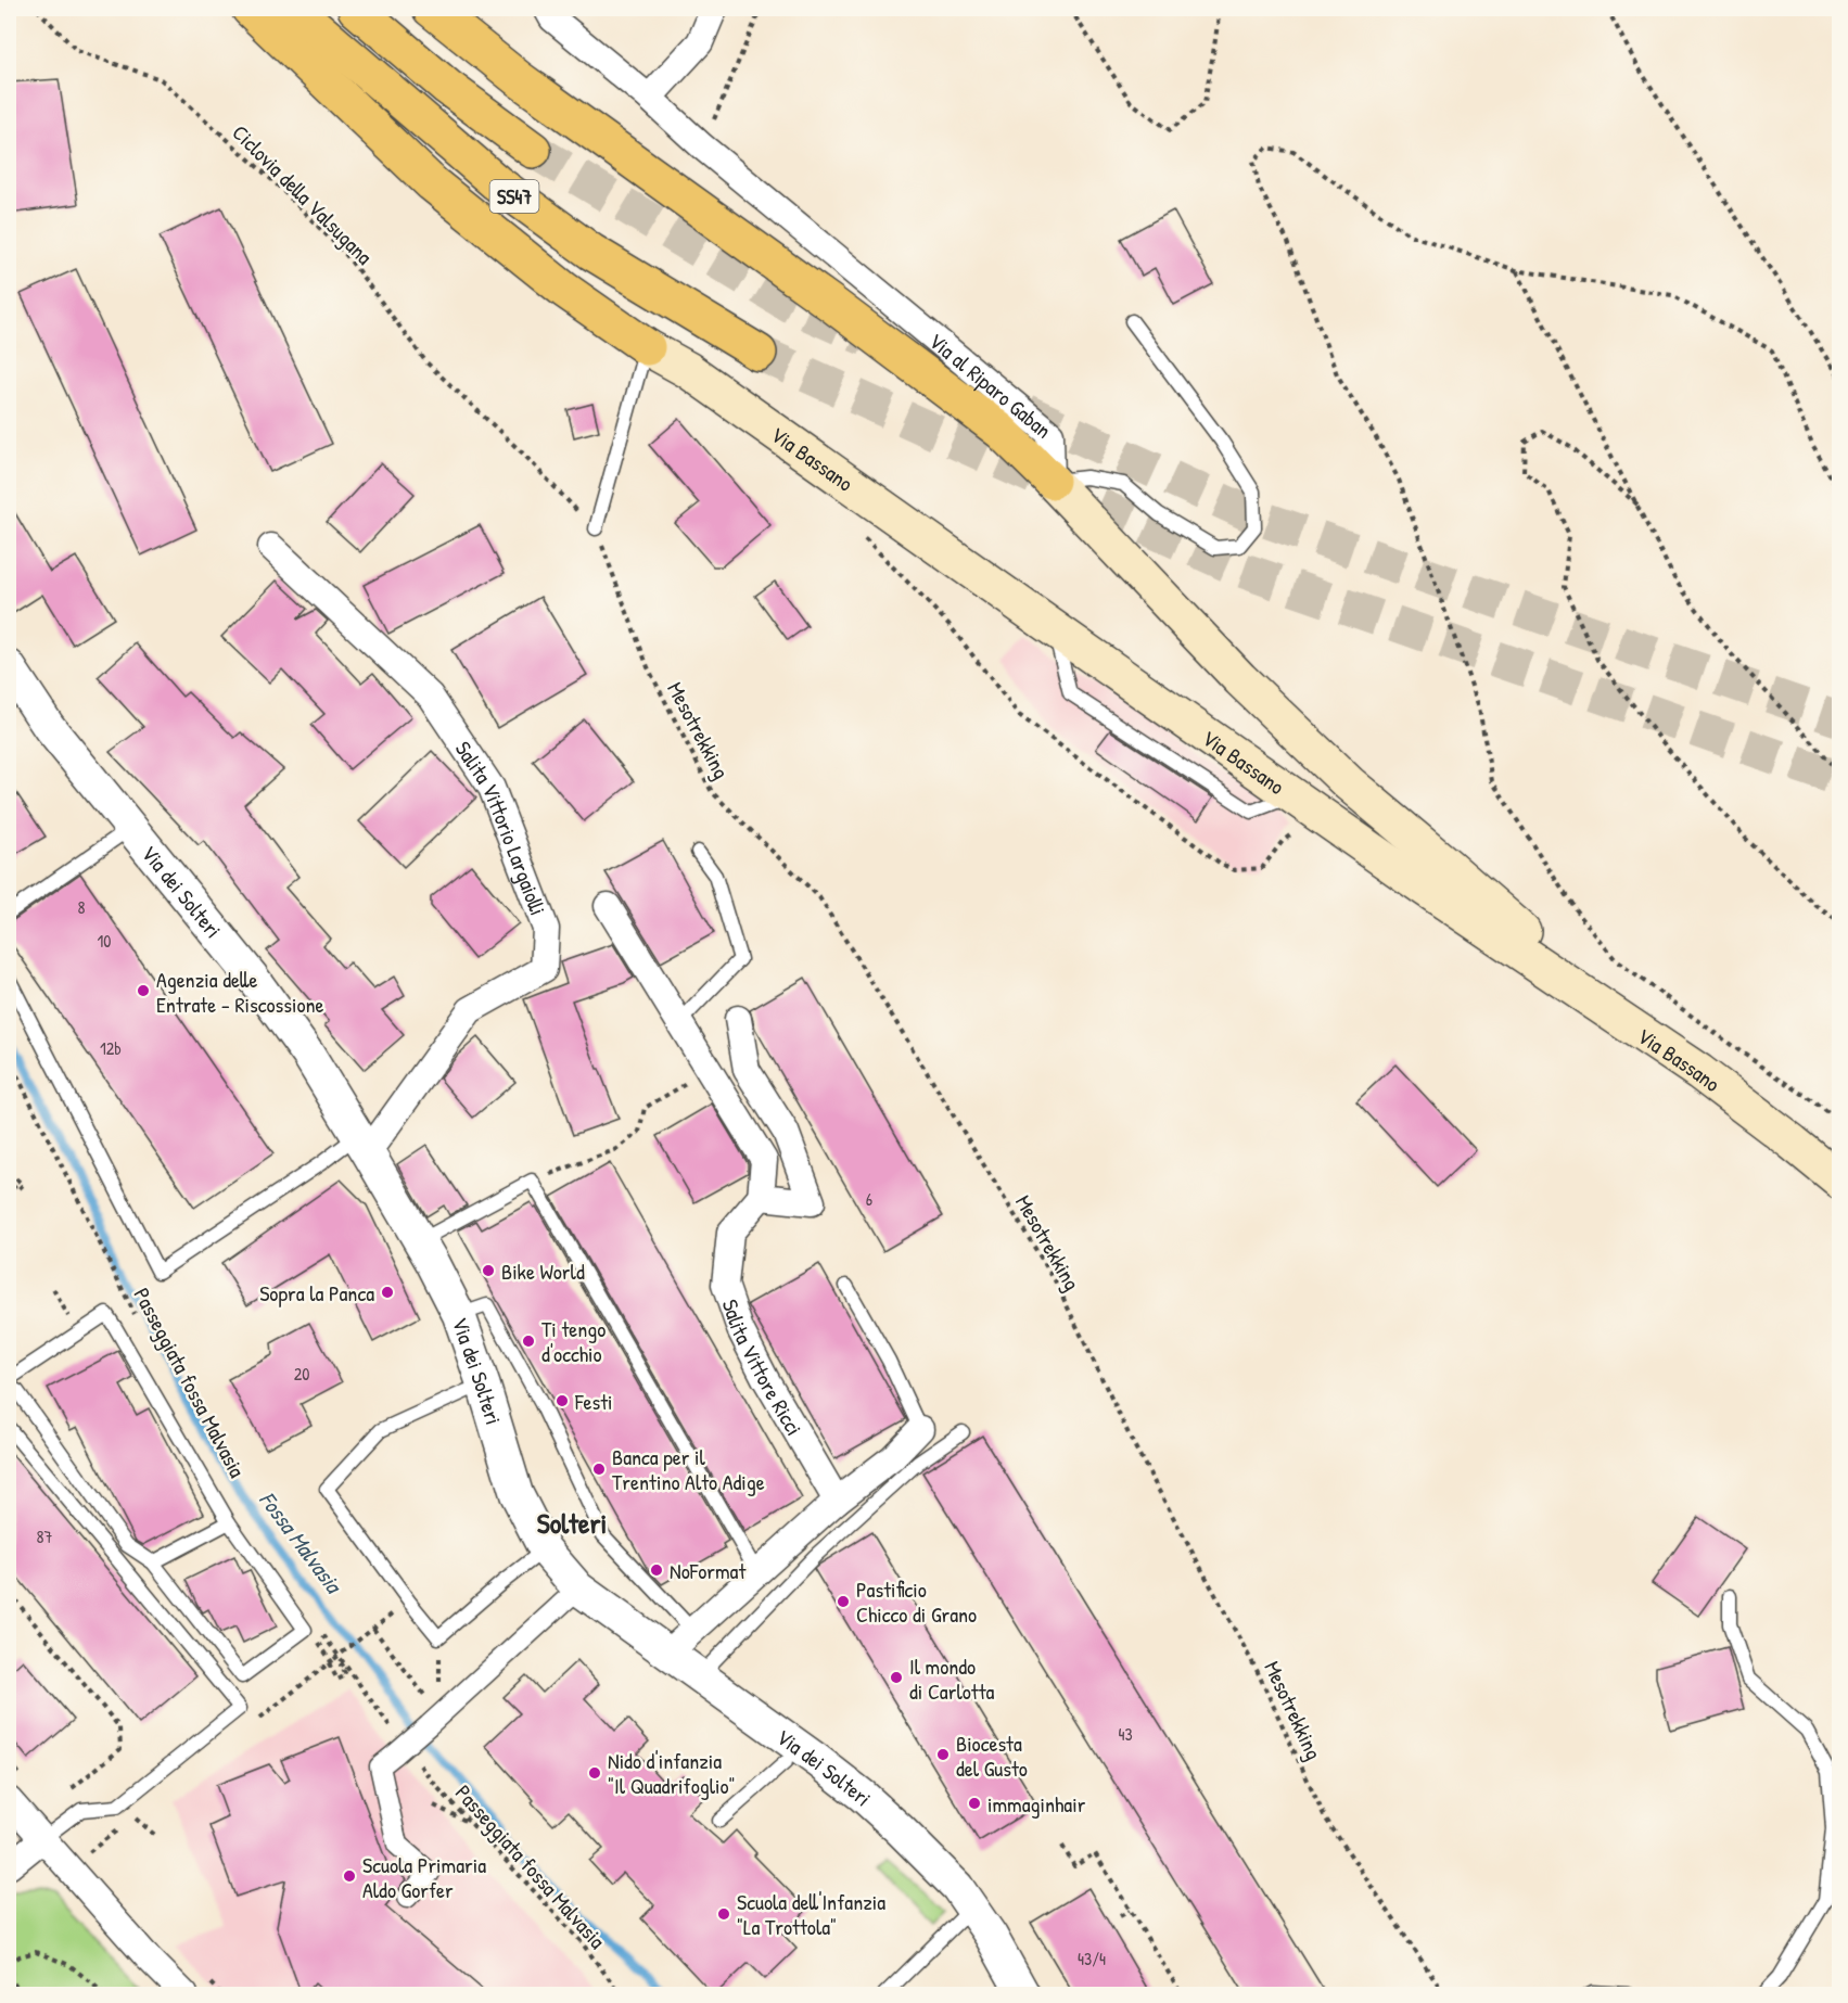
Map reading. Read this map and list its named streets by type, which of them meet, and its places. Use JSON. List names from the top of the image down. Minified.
{"streets":{"highway":["SS47"],"main road":["Via Bassano"],"street":["Via al Riparo Gaban","Salita Vittorio Largaiolli","Via dei Solteri","Salita Vittore Ricci"],"path":["Ciclovia della Valsugana","Mesotrekking","Passeggiata fossa Malvasia"]},"crossings":[["Ciclovia della Valsugana","Mesotrekking"],["Salita Vittorio Largaiolli","Via dei Solteri"]],"districts":["Solteri"],"water":["Fossa Malvasia"],"places":["Agenzia delle Entrate - Riscossione","Bike World","Sopra la Panca","Ti tengo d'occhio","Festi","Banca per il Trentino Alto Adige","NoFormat","Pastificio Chicco di Grano","Il mondo di Carlotta","Biocesta del Gusto","Nido d'infanzia \"Il Quadrifoglio\"","immaginhair","Scuola Primaria Aldo Gorfer","Scuola dell'Infanzia \"La Trottola\""],"house_numbers":["8","10","12b","6","20","87","43","43/4"]}
